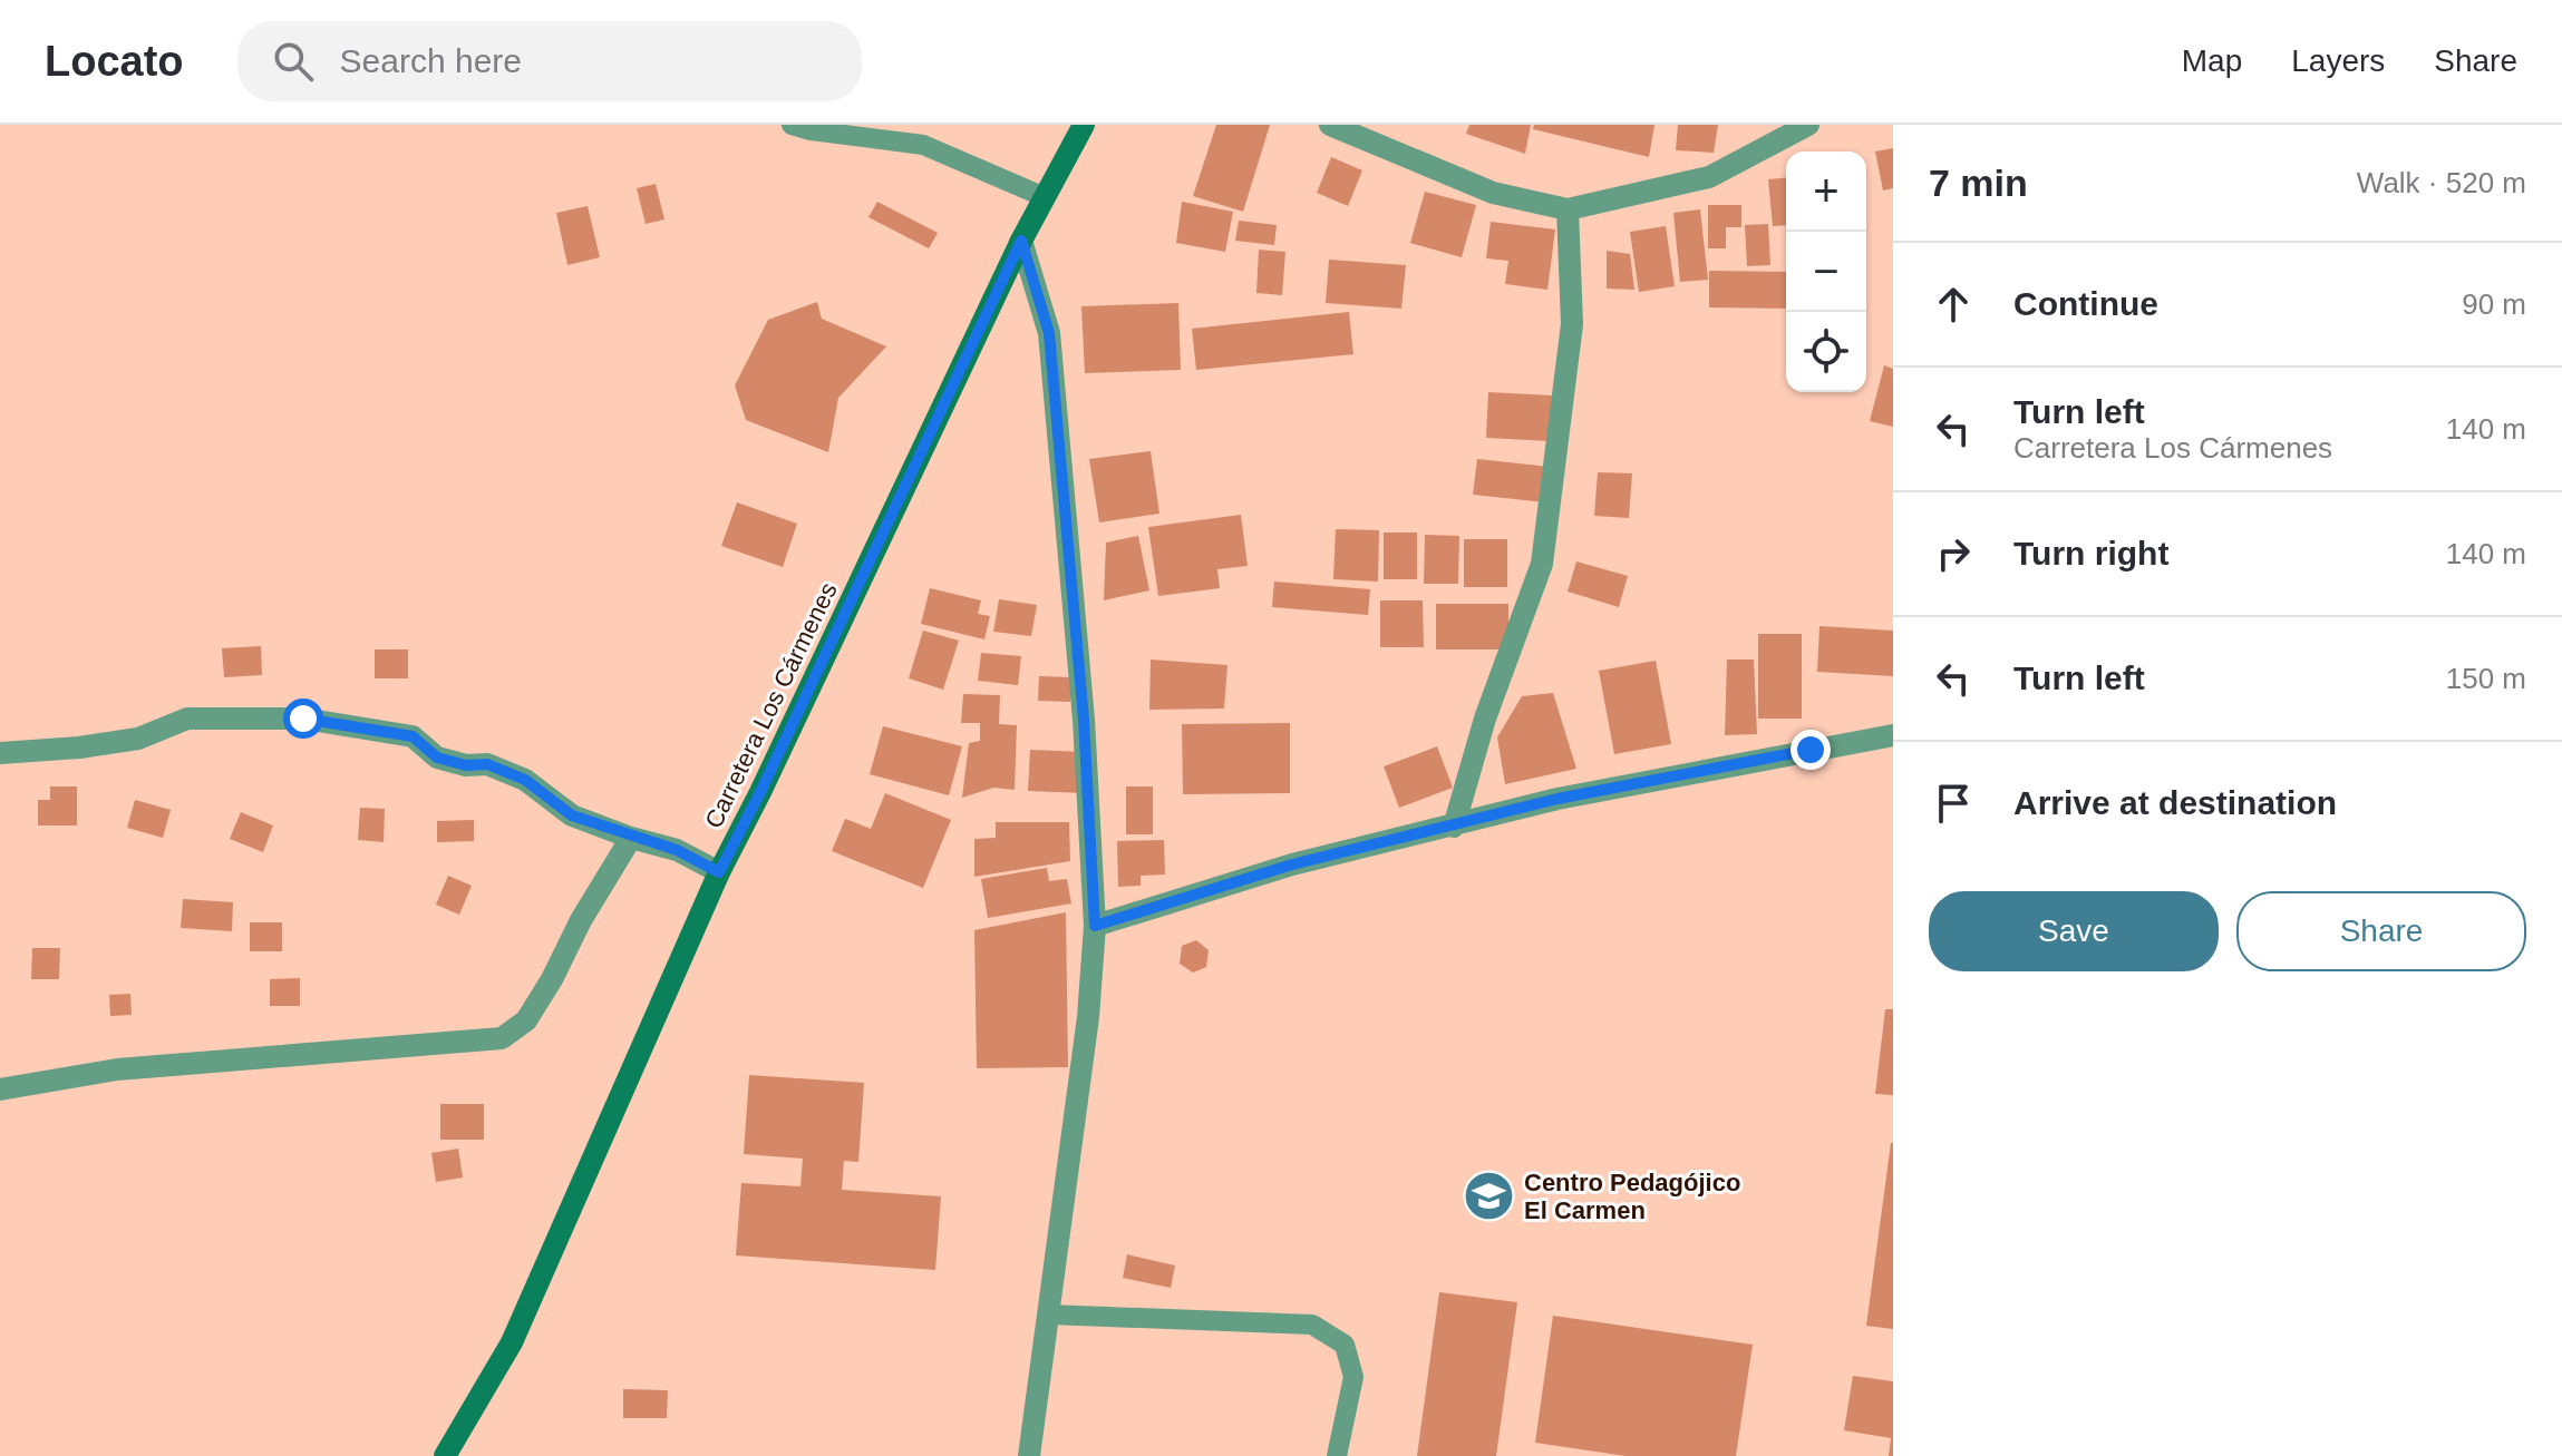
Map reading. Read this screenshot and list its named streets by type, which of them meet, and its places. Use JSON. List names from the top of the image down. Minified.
{"streets":{"main road":["Carretera Los Cármenes"]},"places":{"school or university":["Centro Pedagójico El Carmen"]},"page":{"header":"Locato","search":"Search here","nav":["Map","Layers","Share"],"heading":["7 min","Walk · 520 m"],"map_buttons":["+","−"],"list":[["Continue","90 m"],["Turn left","Carretera Los Cármenes","140 m"],["Turn right","140 m"],["Turn left","150 m"],"Arrive at destination"],"buttons":["Save","Share"]}}
